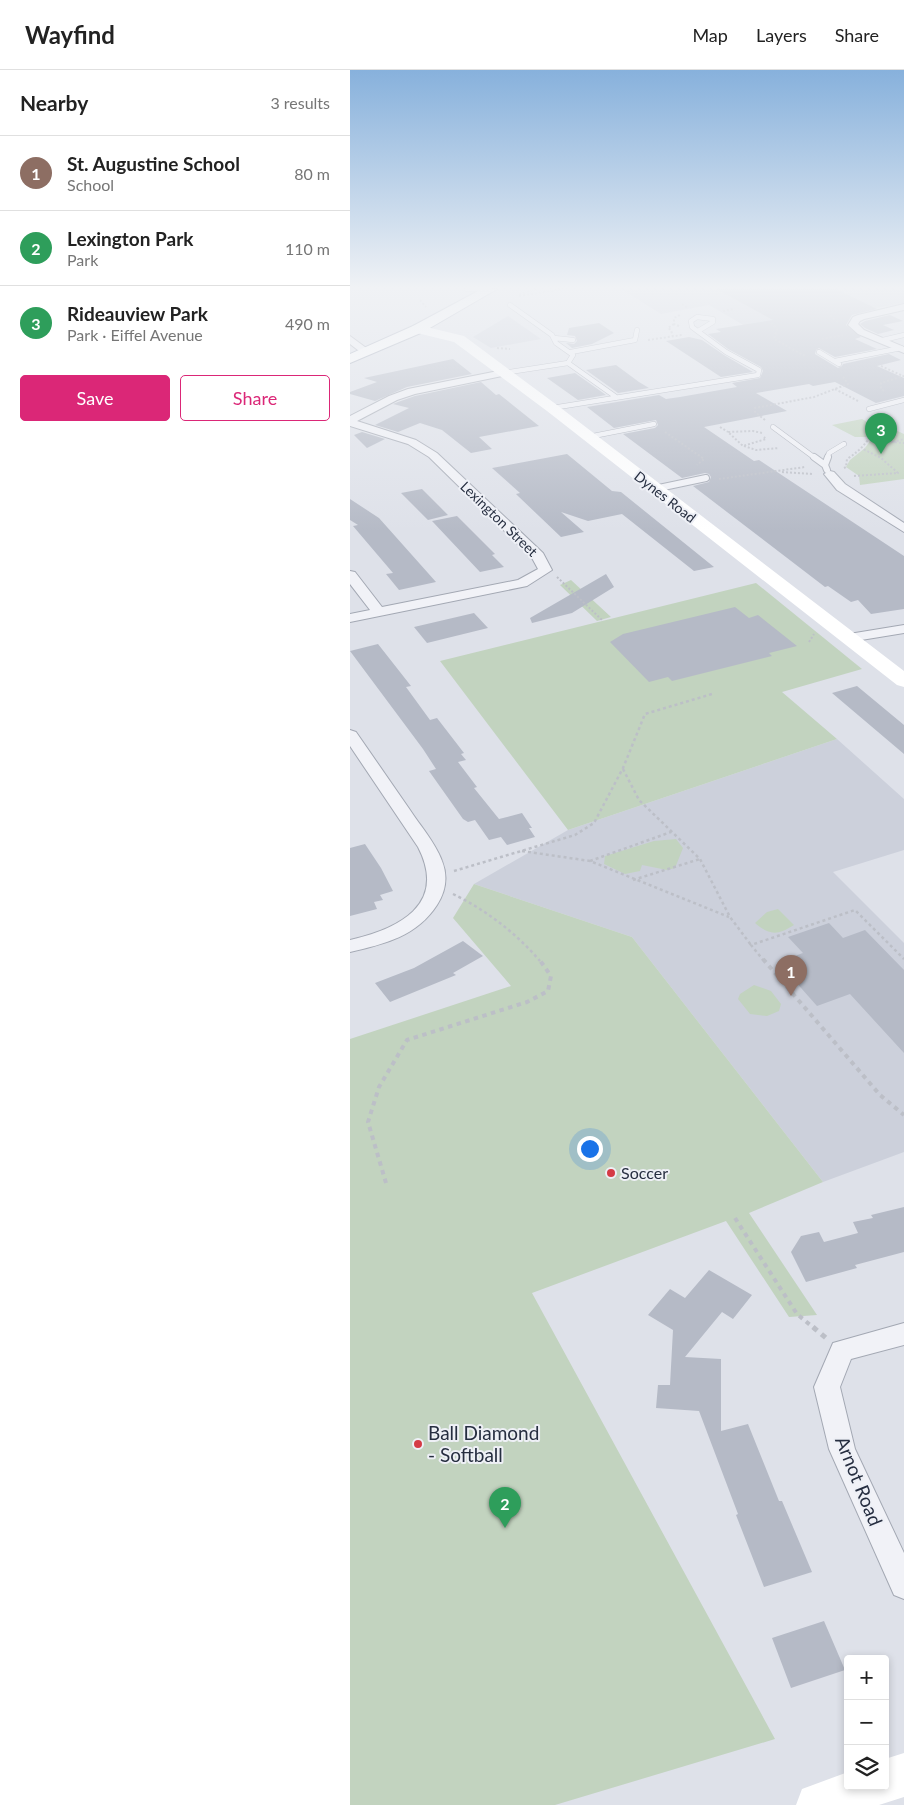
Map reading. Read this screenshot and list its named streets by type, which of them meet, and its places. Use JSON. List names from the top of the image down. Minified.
{"streets":{"street":["Dynes Road","Lexington Street","Arnot Road"]},"places":["Soccer","Ball Diamond - Softball"],"page":{"header":"Wayfind","nav":["Map","Layers","Share"],"heading":["Nearby","3 results"],"list":[{"mark":"1","name":"St. Augustine School","note":"School","value":"80 m"},{"mark":"2","name":"Lexington Park","note":"Park","value":"110 m"},{"mark":"3","name":"Rideauview Park","note":"Park · Eiffel Avenue","value":"490 m"}],"buttons":["Save","Share"],"pins":["3","1","2"],"map_buttons":["+","−"]}}
